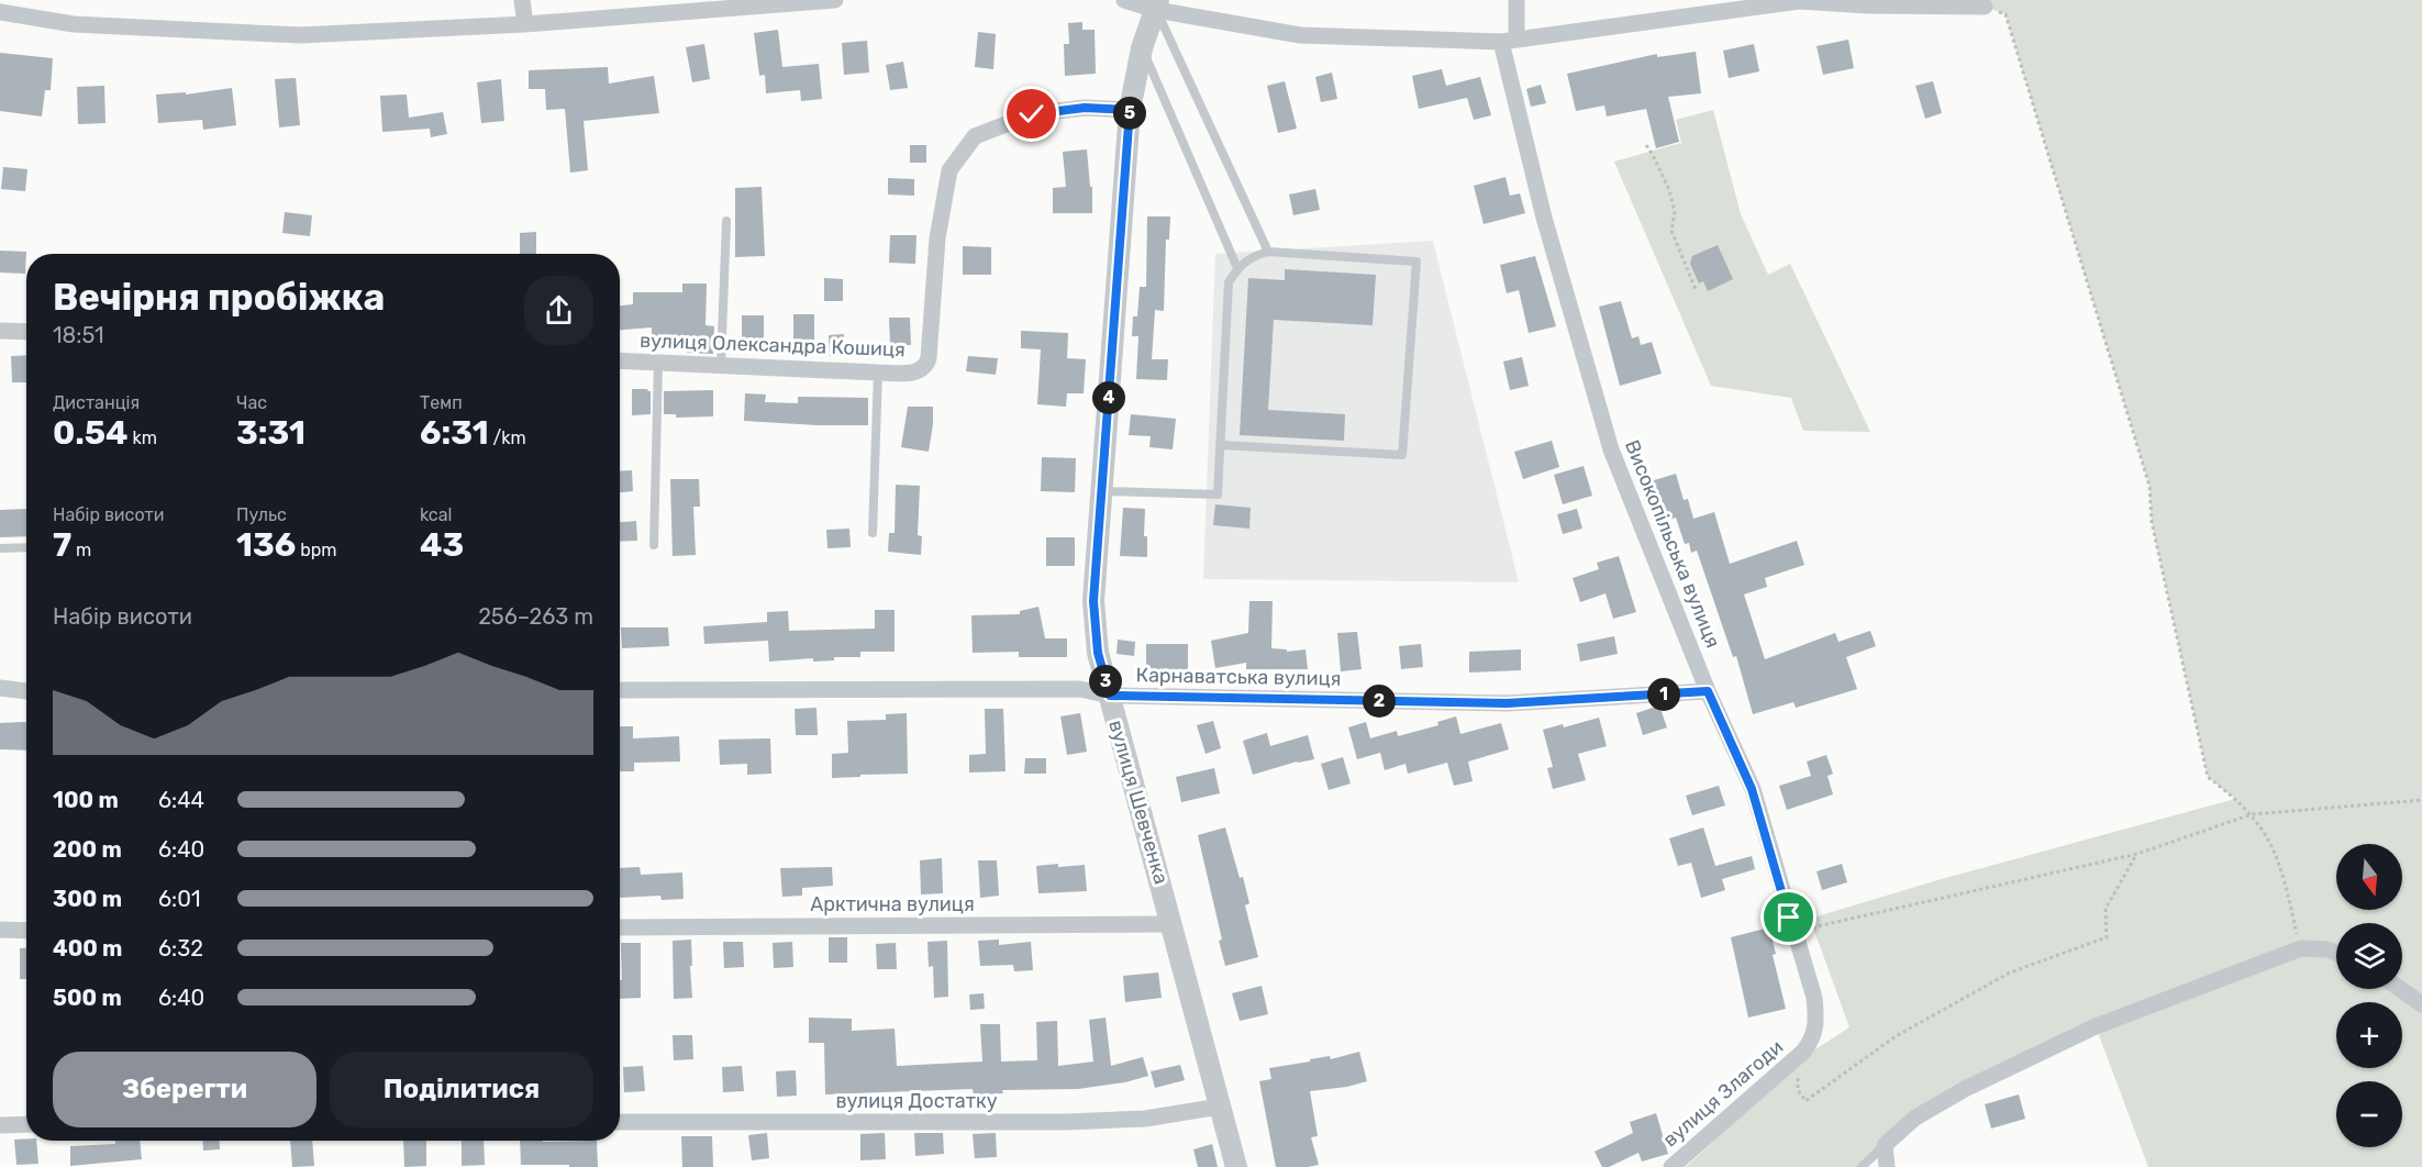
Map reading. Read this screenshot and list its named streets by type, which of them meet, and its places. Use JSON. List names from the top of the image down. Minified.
{"streets":{"street":["вулиця Олександра Кошиця","Високопільська вулиця","Карнаватська вулиця","вулиця Шевченка","Арктична вулиця","вулиця Злагоди","вулиця Достатку"]},"crossings":[["вулиця Олександра Кошиця","вулиця Шевченка"],["Високопільська вулиця","Карнаватська вулиця"],["Високопільська вулиця","вулиця Злагоди"],["Карнаватська вулиця","вулиця Шевченка"],["вулиця Шевченка","Арктична вулиця"],["вулиця Шевченка","вулиця Достатку"]],"north":"bottom","page":{"pins":["5","4","3","1","2"],"heading":["Вечірня пробіжка","18:51"],"stats":[["Дистанція","0.54 km"],["Час","3:31"],["Темп","6:31 /km"],["Набір висоти","7 m"],["Пульс","136 bpm"],["kcal","43"]],"chart":["Набір висоти","256–263 m"],"list":[{"name":"100 m","note":"6:44"},{"name":"200 m","note":"6:40"},{"name":"300 m","note":"6:01"},{"name":"400 m","note":"6:32"},{"name":"500 m","note":"6:40"}],"map_buttons":["+","−"],"buttons":["Зберегти","Поділитися"]}}
